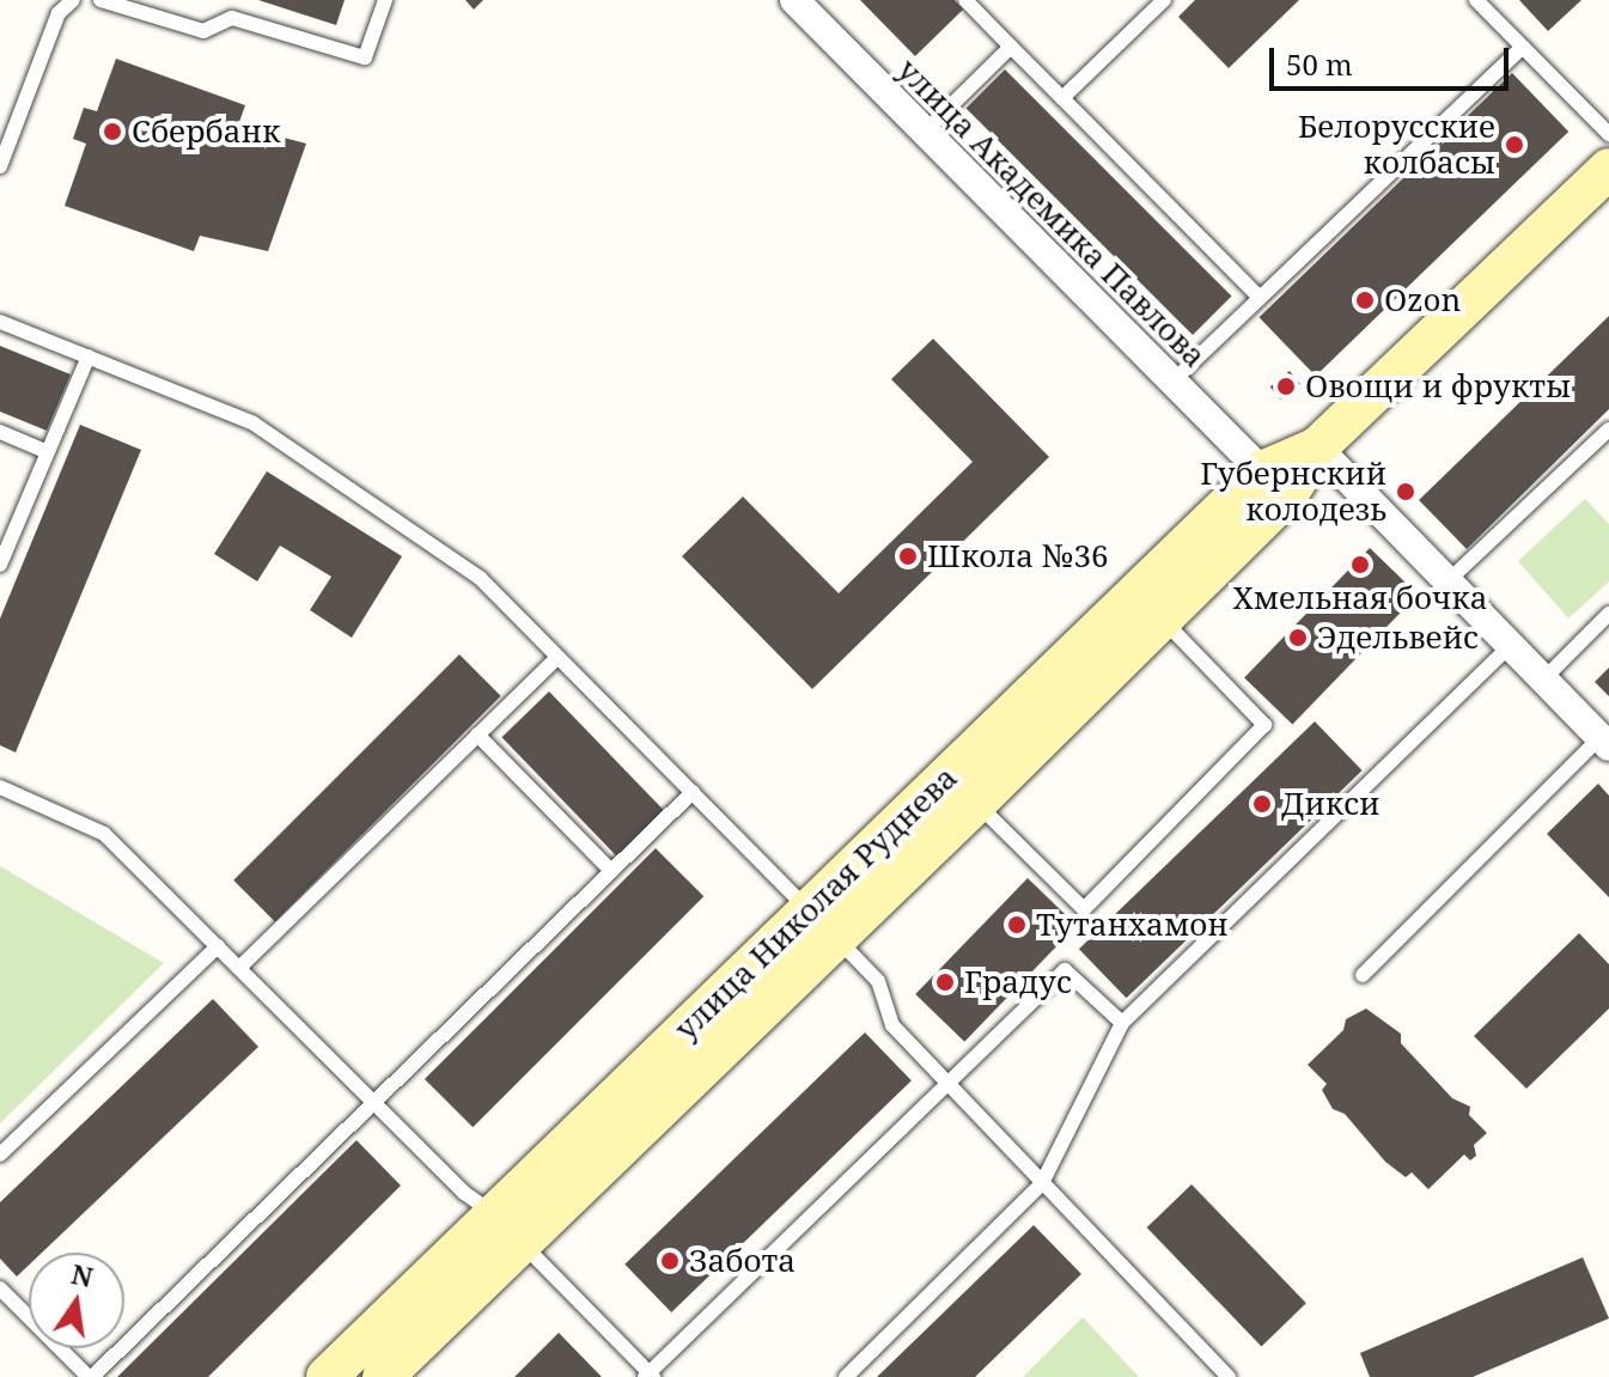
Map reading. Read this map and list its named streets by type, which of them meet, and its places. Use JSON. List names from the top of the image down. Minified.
{"streets":{"street":["улица Академика Павлова","улица Николая Руднева"]},"crossings":[["улица Академика Павлова","улица Николая Руднева"]],"places":["Сбербанк","Белорусские колбасы","Ozon","Овощи и фрукты","Губернский колодезь","Школа №36","Хмельная бочка","Эдельвейс","Дикси","Тутанхамон","Градус","Забота"],"scale_bar":"50 m","north":"top"}
